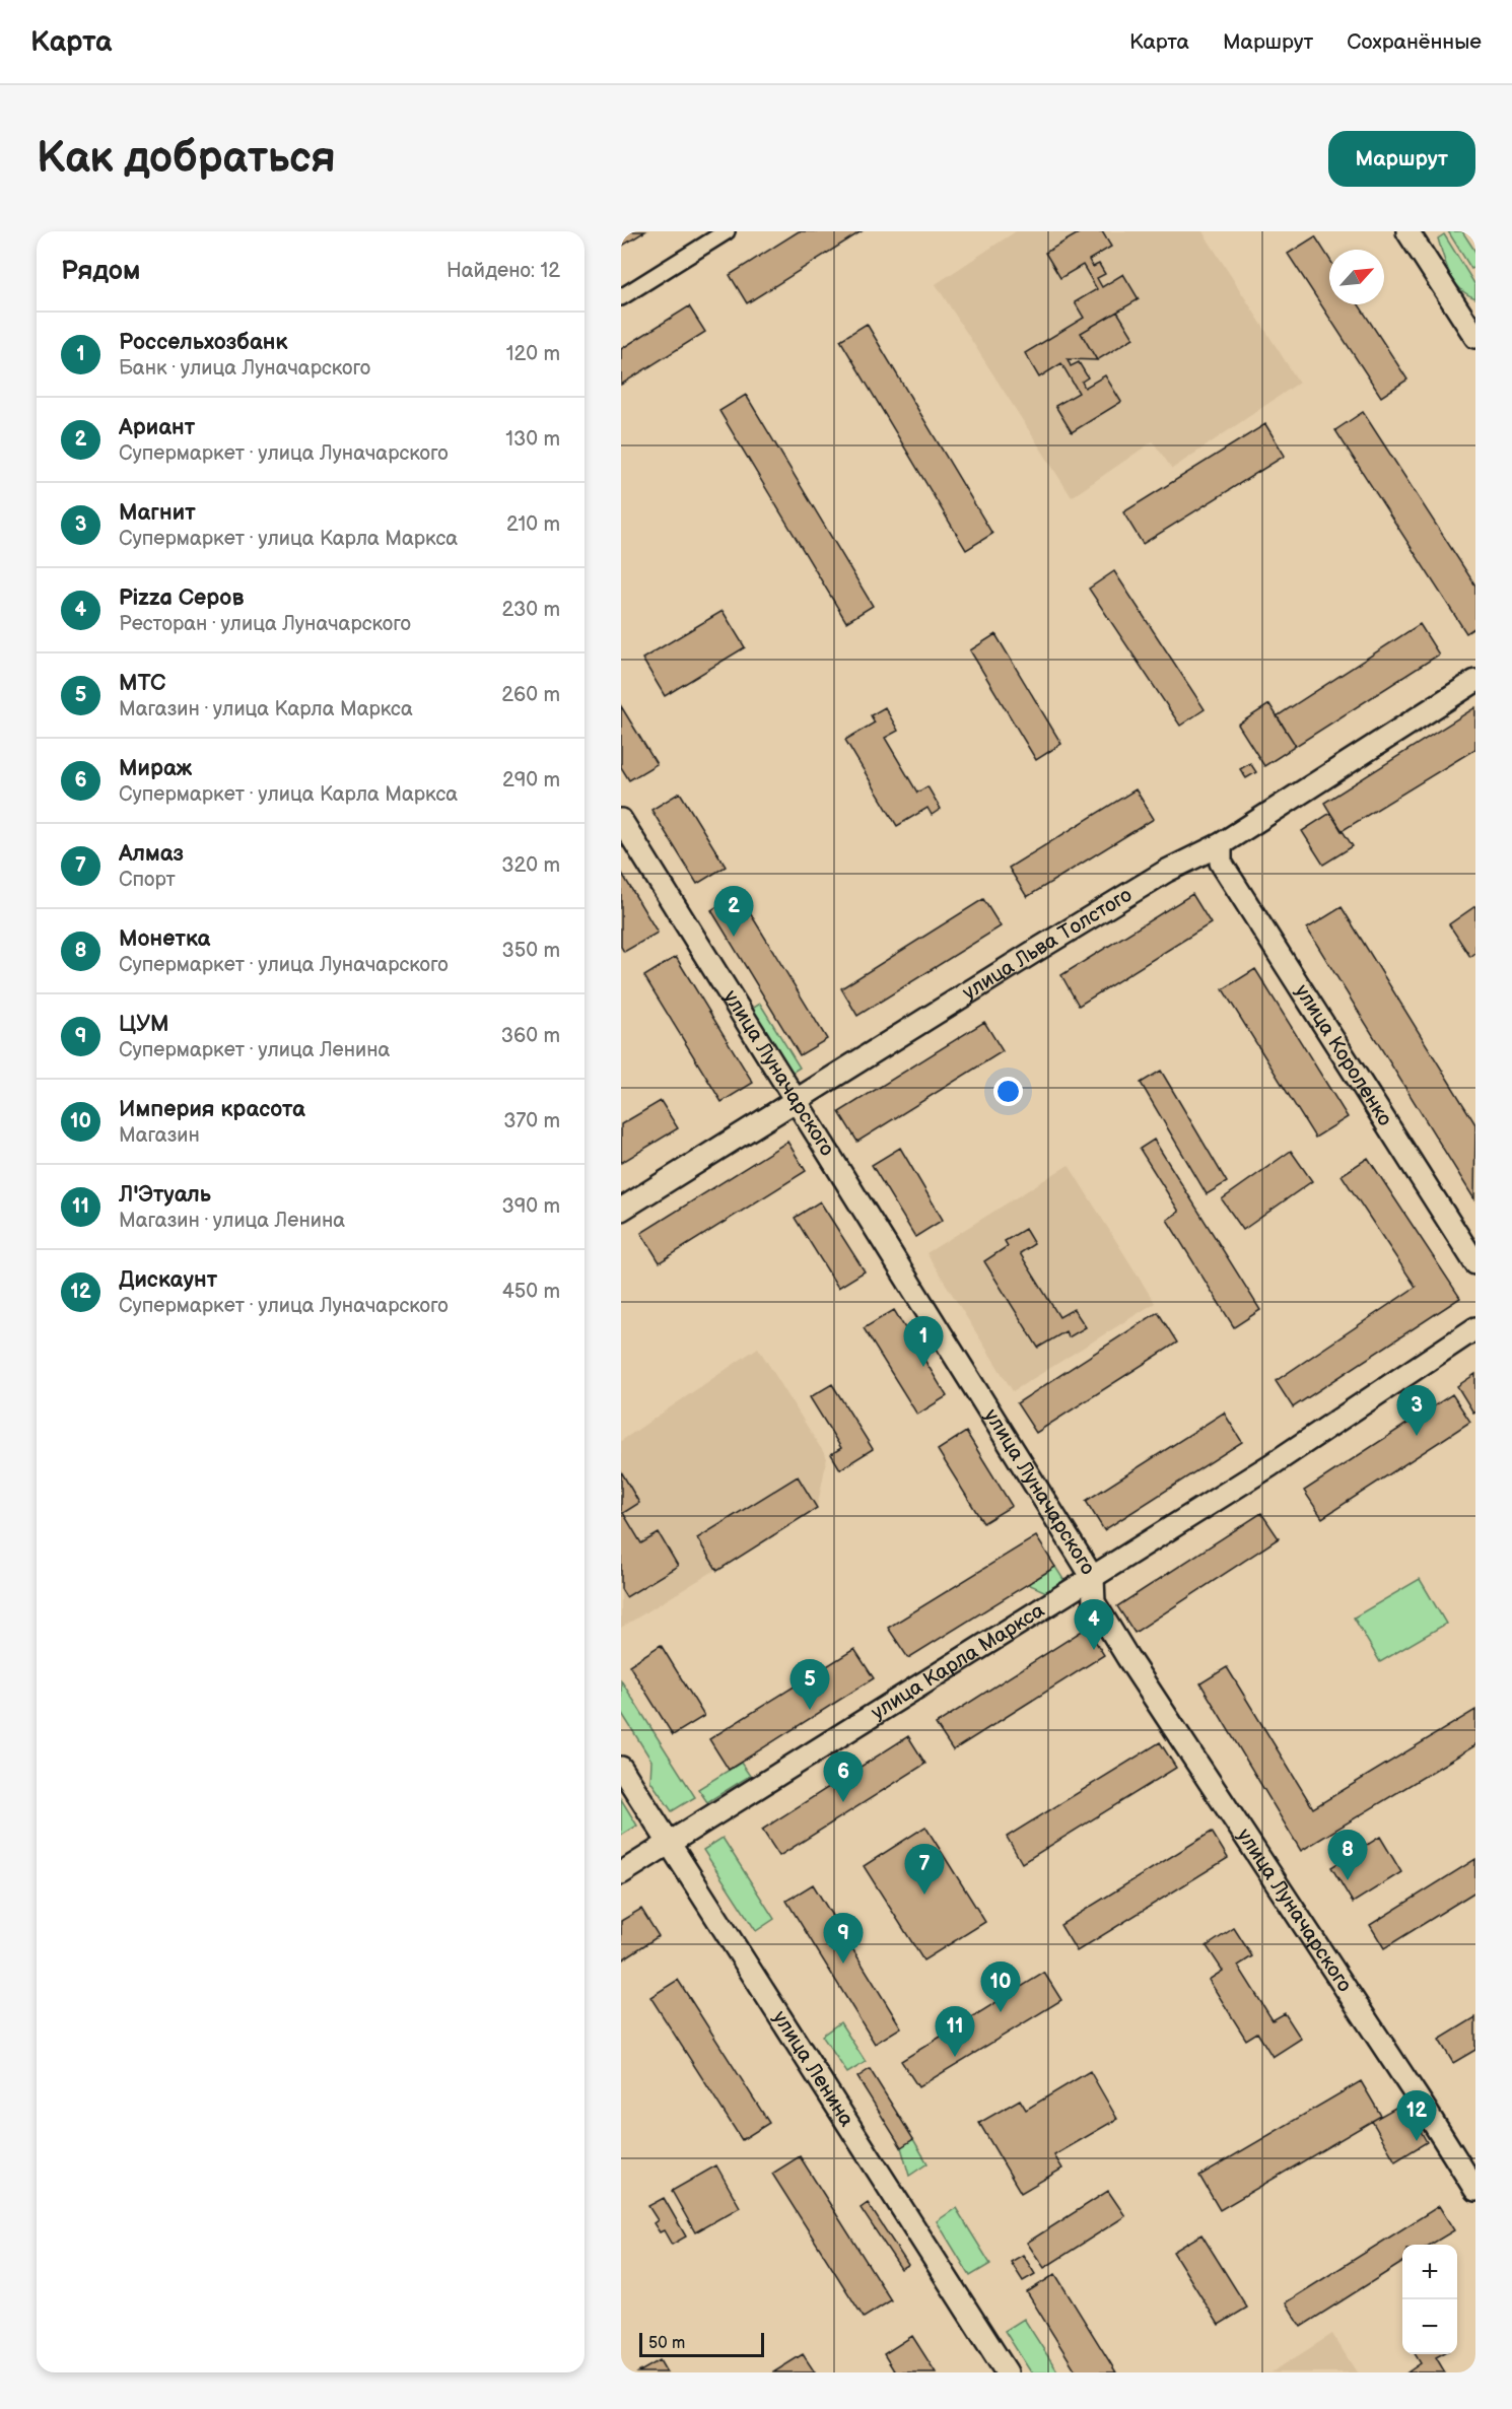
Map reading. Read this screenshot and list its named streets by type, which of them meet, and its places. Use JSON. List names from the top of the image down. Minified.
{"streets":{"street":["улица Льва Толстого","улица Короленко","улица Луначарского","улица Карла Маркса","улица Ленина"]},"crossings":[["улица Льва Толстого","улица Короленко"],["улица Льва Толстого","улица Луначарского"],["улица Луначарского","улица Карла Маркса"],["улица Карла Маркса","улица Ленина"]],"scale_bar":"50 m","north":"top right","page":{"header":"Карта","nav":["Карта","Маршрут","Сохранённые"],"buttons":"Маршрут","title":"Как добраться","heading":["Рядом","Найдено: 12"],"list":[{"mark":"1","name":"Россельхозбанк","note":"Банк · улица Луначарского","value":"120 m"},{"mark":"2","name":"Ариант","note":"Супермаркет · улица Луначарского","value":"130 m"},{"mark":"3","name":"Магнит","note":"Супермаркет · улица Карла Маркса","value":"210 m"},{"mark":"4","name":"Pizza Серов","note":"Ресторан · улица Луначарского","value":"230 m"},{"mark":"5","name":"МТС","note":"Магазин · улица Карла Маркса","value":"260 m"},{"mark":"6","name":"Мираж","note":"Супермаркет · улица Карла Маркса","value":"290 m"},{"mark":"7","name":"Алмаз","note":"Спорт","value":"320 m"},{"mark":"8","name":"Монетка","note":"Супермаркет · улица Луначарского","value":"350 m"},{"mark":"9","name":"ЦУМ","note":"Супермаркет · улица Ленина","value":"360 m"},{"mark":"10","name":"Империя красота","note":"Магазин","value":"370 m"},{"mark":"11","name":"Л'Этуаль","note":"Магазин · улица Ленина","value":"390 m"},{"mark":"12","name":"Дискаунт","note":"Супермаркет · улица Луначарского","value":"450 m"}],"pins":["2","1","3","4","5","6","8","7","9","10","11","12"],"map_buttons":["+","−"],"scale":"50 m"}}
